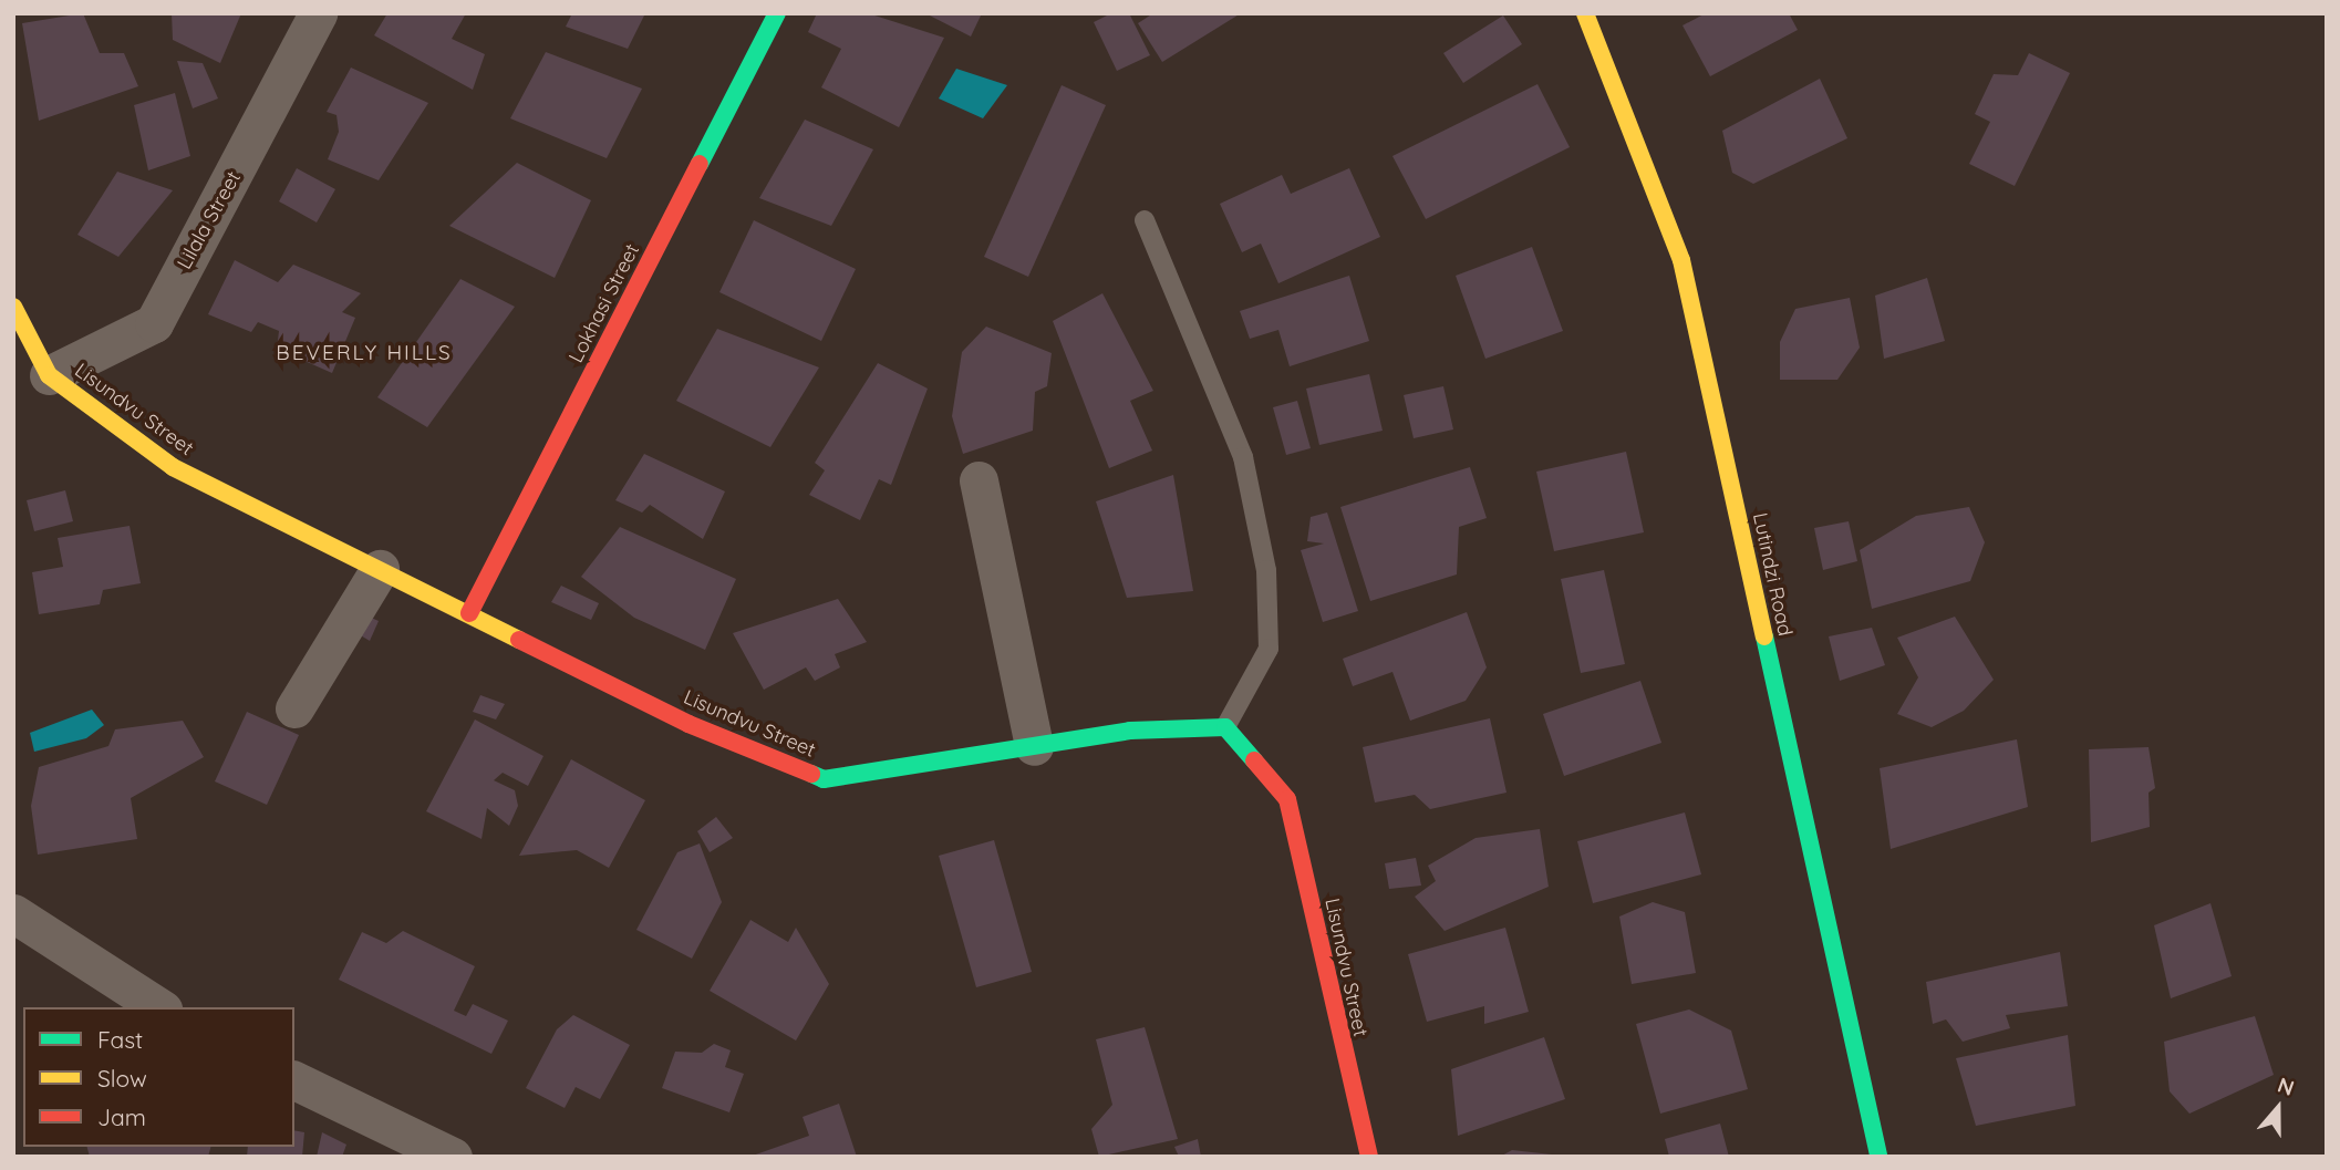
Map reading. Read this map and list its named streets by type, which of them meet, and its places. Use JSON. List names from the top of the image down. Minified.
{"streets":{"street":["Lilala Street","Lokhasi Street","Lisundvu Street","Lutindzi Road"]},"crossings":[["Lilala Street","Lisundvu Street"],["Lokhasi Street","Lisundvu Street"]],"districts":["BEVERLY HILLS"],"legend":["Fast","Slow","Jam"],"north":"top"}
